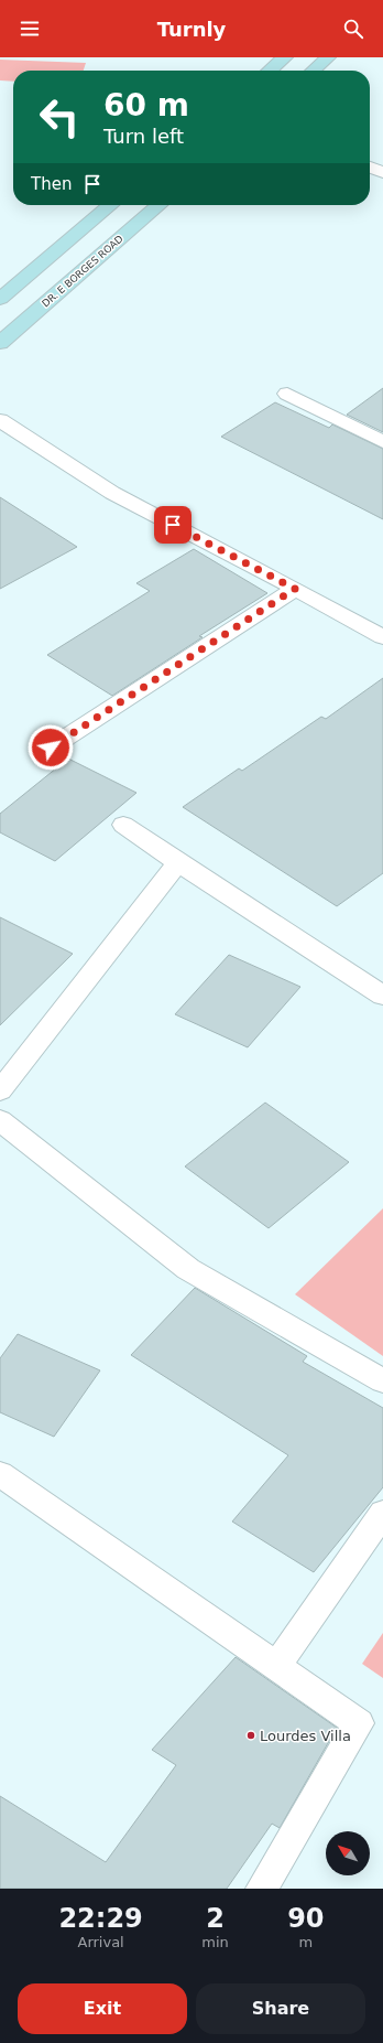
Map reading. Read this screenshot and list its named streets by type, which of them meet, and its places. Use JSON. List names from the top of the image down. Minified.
{"streets":{"main road":["DR. E BORGES ROAD"]},"places":["Lourdes Villa"],"north":"top left","page":{"header":"Turnly","turn":["60 m","Turn left"],"then":"Then","eta":["22:29","Arrival","2","min","90","m"],"buttons":["Exit","Share"]}}
